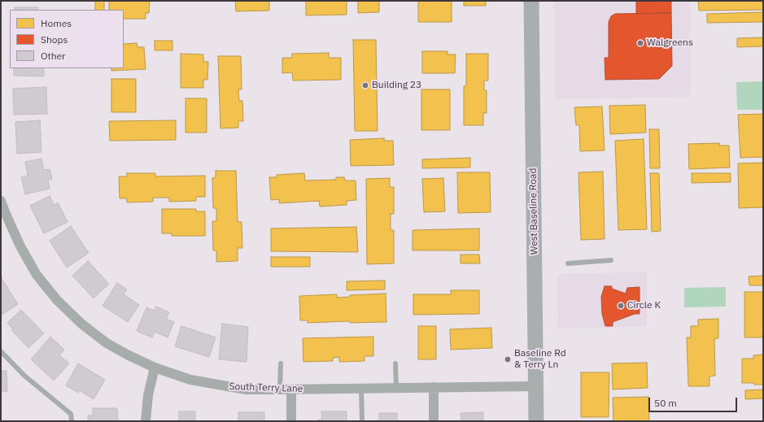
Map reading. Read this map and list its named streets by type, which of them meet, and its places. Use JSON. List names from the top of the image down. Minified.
{"streets":{"main road":["West Baseline Road"],"street":["South Terry Lane"]},"crossings":[["West Baseline Road","South Terry Lane"]],"places":["Walgreens","Building 23","Circle K","Baseline Rd & Terry Ln"],"legend":["Homes","Shops","Other"],"scale_bar":"50 m"}
